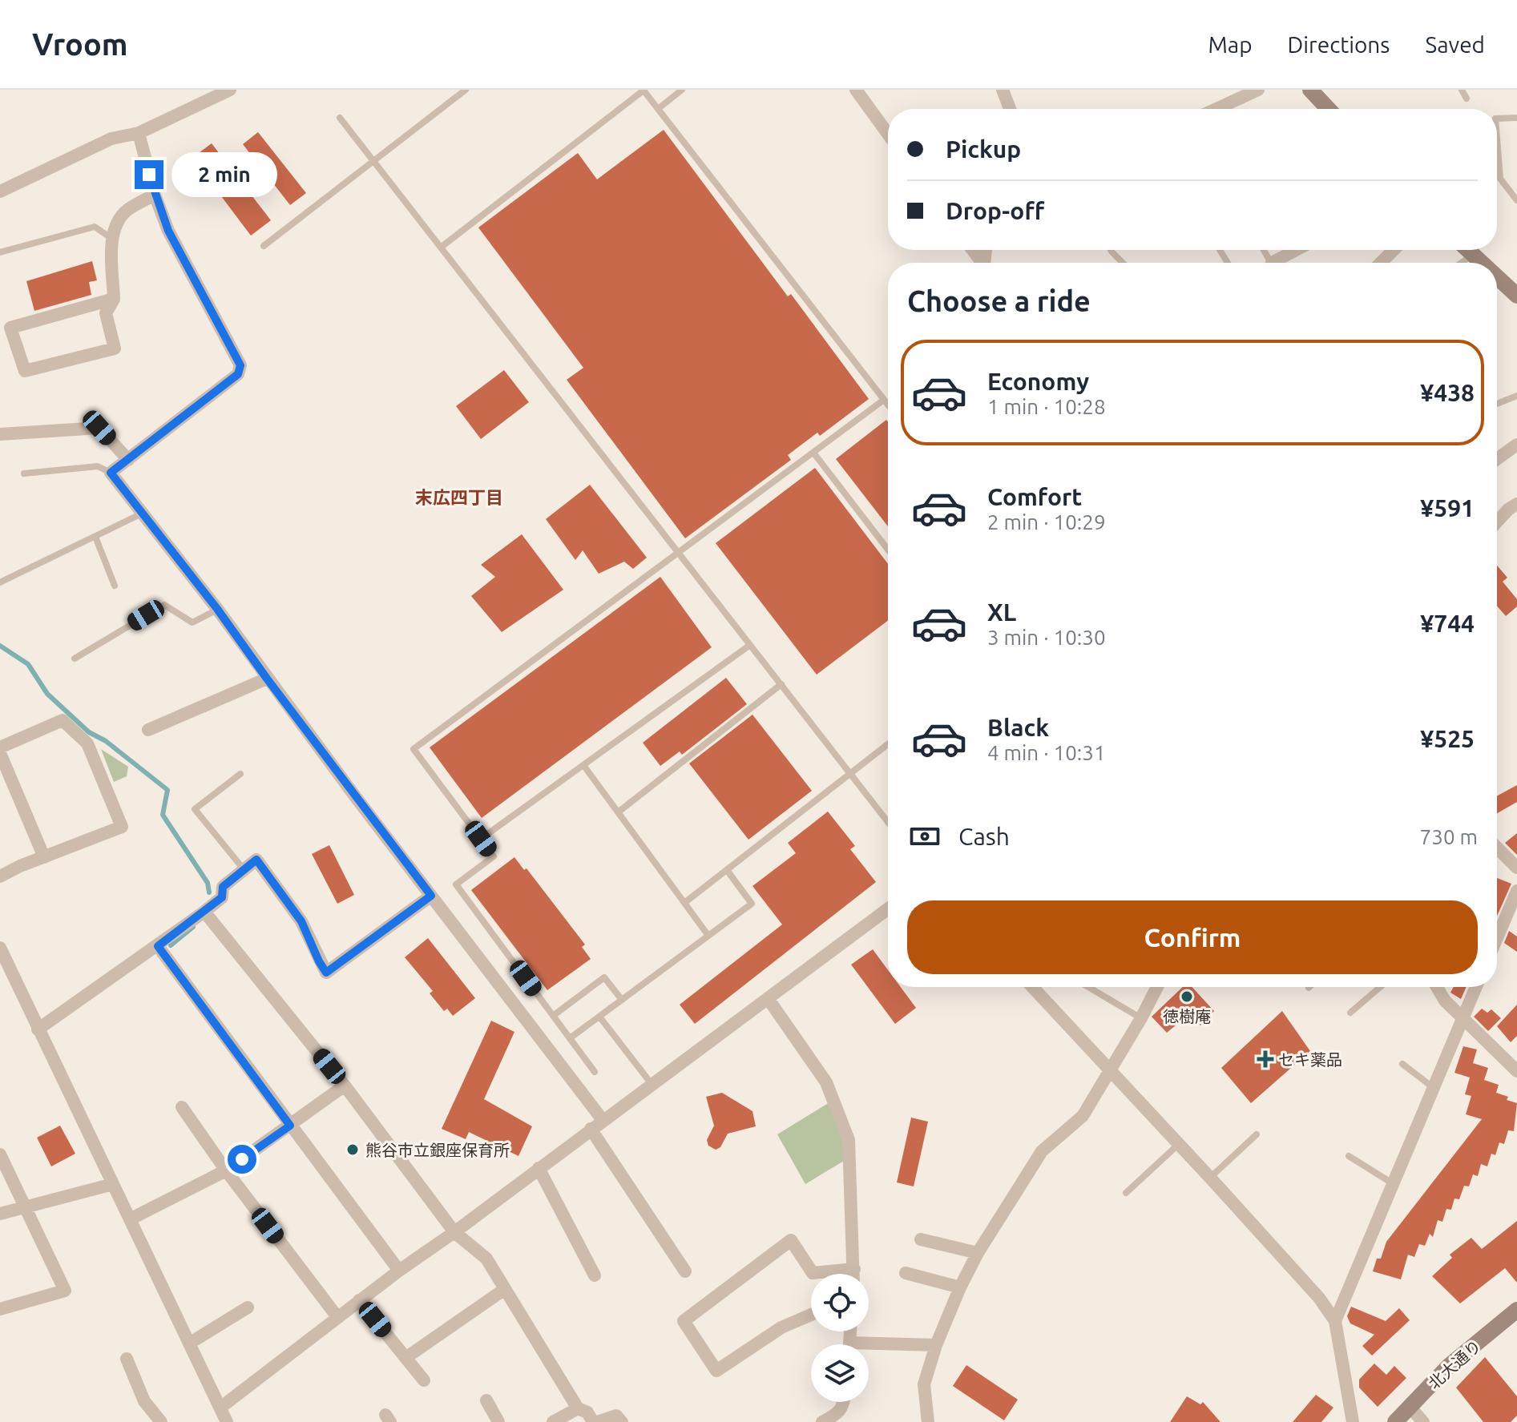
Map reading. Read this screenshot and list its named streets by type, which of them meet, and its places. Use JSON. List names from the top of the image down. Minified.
{"streets":{"street":["北大通り"]},"districts":["末広四丁目"],"places":{"other":["徳樹庵","熊谷市立銀座保育所"],"health":["セキ薬品"]},"page":{"header":"Vroom","nav":["Map","Directions","Saved"],"banner":["Pickup","Drop-off"],"bubble":"2 min","heading":"Choose a ride","list":[{"name":"Economy","note":"1 min · 10:28","value":"¥438"},{"name":"Comfort","note":"2 min · 10:29","value":"¥591"},{"name":"XL","note":"3 min · 10:30","value":"¥744"},{"name":"Black","note":"4 min · 10:31","value":"¥525"}],"pay":["Cash","730 m"],"buttons":"Confirm"}}
